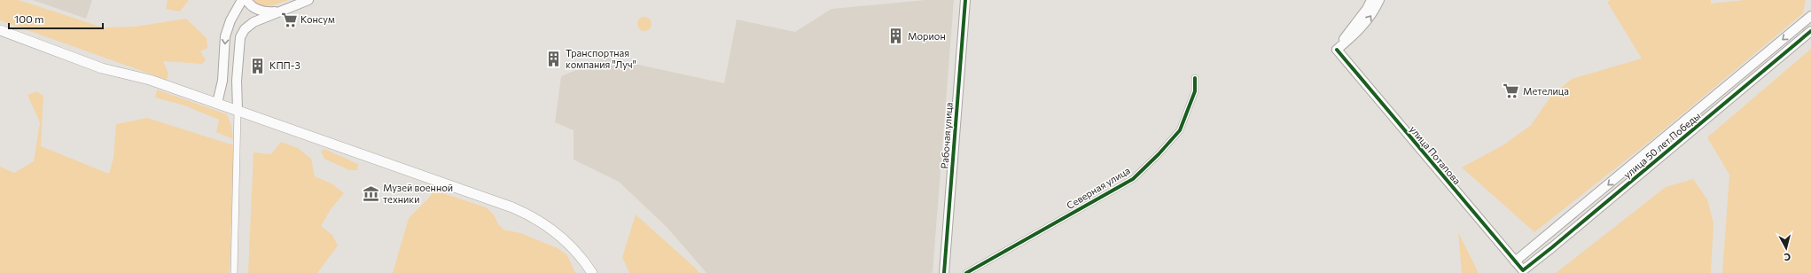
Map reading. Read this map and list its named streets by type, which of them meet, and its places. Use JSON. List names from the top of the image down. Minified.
{"streets":{"street":["Рабочая улица","улица 50 лет Победы","улица Потапова","Северная улица"]},"crossings":[["улица 50 лет Победы","улица Потапова"]],"places":{"supermarket":["Консум","Метелица"],"building":["Морион","Транспортная компания \"Луч\"","КПП-3"],"museum":["Музей военной техники"]},"scale_bar":"100 m","north":"bottom"}
